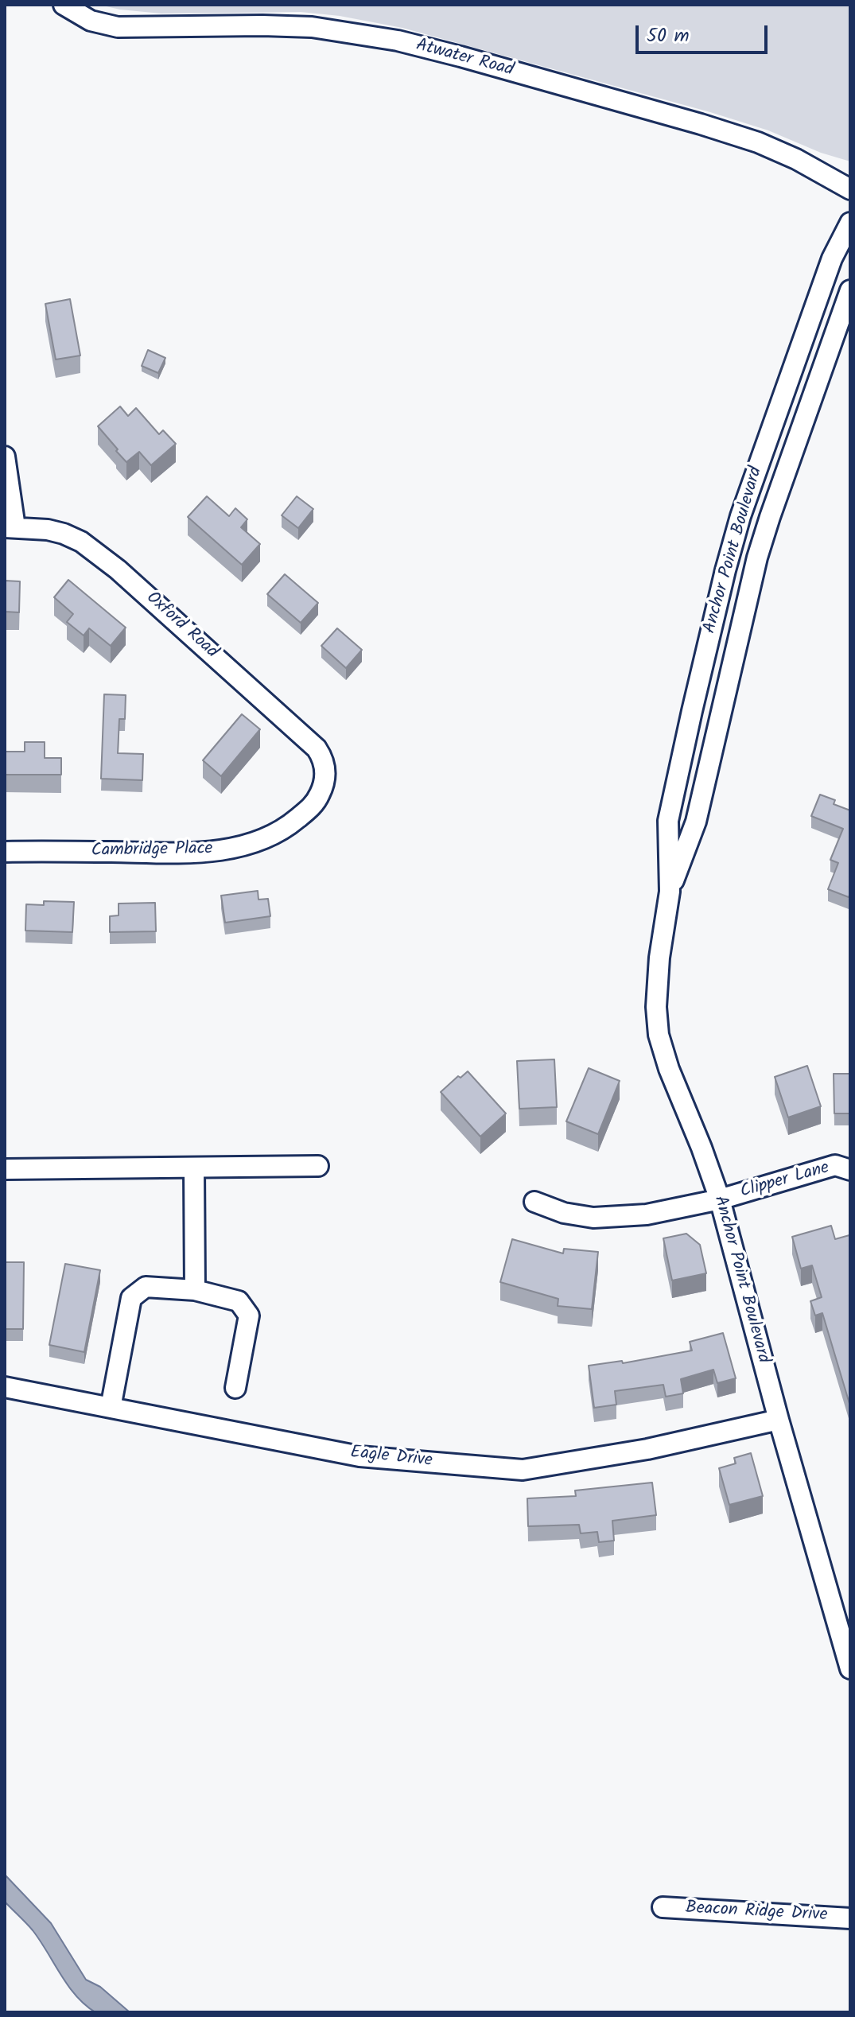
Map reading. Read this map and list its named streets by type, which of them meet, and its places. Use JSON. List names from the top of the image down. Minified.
{"streets":{"street":["Atwater Road","Anchor Point Boulevard","Oxford Road","Cambridge Place","Clipper Lane","Eagle Drive","Beacon Ridge Drive"]},"crossings":[["Anchor Point Boulevard","Clipper Lane"],["Anchor Point Boulevard","Eagle Drive"],["Oxford Road","Cambridge Place"]],"scale_bar":"50 m"}
